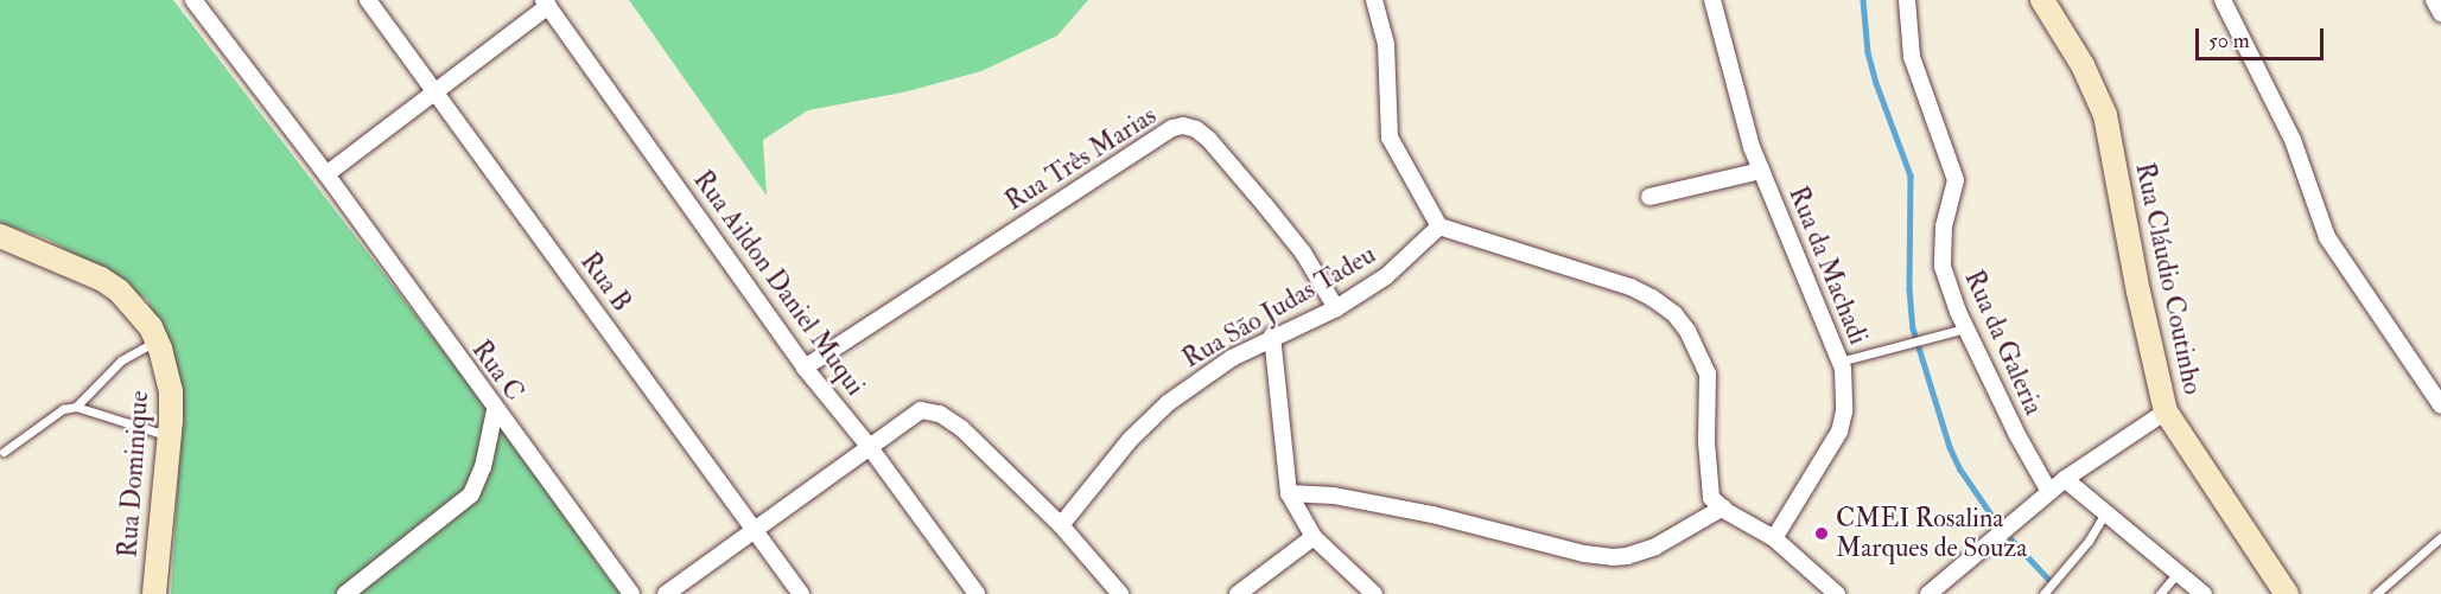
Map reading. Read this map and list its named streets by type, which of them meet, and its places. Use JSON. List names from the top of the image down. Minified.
{"streets":{"street":["Rua Três Marias","Rua da Machadi","Rua Cláudio Coutinho","Rua B","Rua Aildon Daniel Muqui","Rua São Judas Tadeu","Rua da Galeria","Rua C","Rua Dominique"]},"crossings":[["Rua Três Marias","Rua Aildon Daniel Muqui"],["Rua Três Marias","Rua São Judas Tadeu"]],"places":["CMEI Rosalina Marques de Souza"],"scale_bar":"50 m"}
